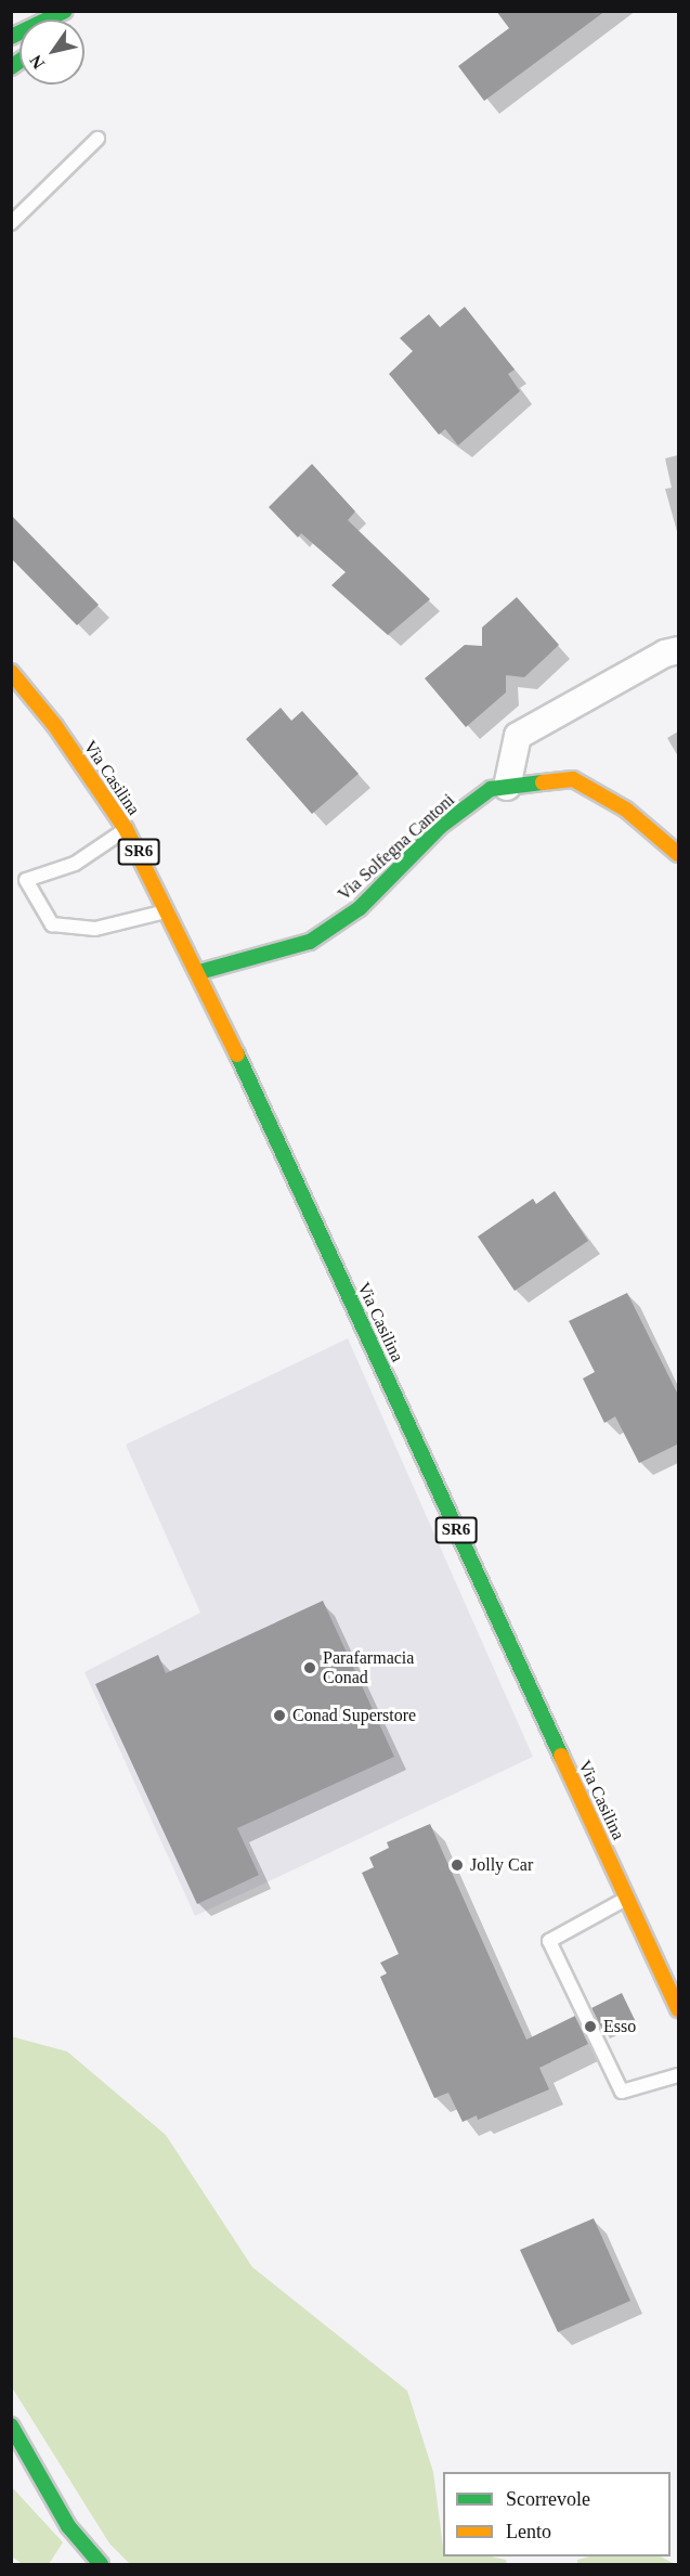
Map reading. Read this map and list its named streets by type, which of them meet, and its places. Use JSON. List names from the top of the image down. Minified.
{"streets":{"main road":["Via Casilina","Via Solfegna Cantoni","SR6"]},"crossings":[["Via Casilina","Via Solfegna Cantoni"]],"places":["Parafarmacia Conad","Conad Superstore","Jolly Car","Esso"],"legend":["Scorrevole","Lento"],"north":"bottom left"}
